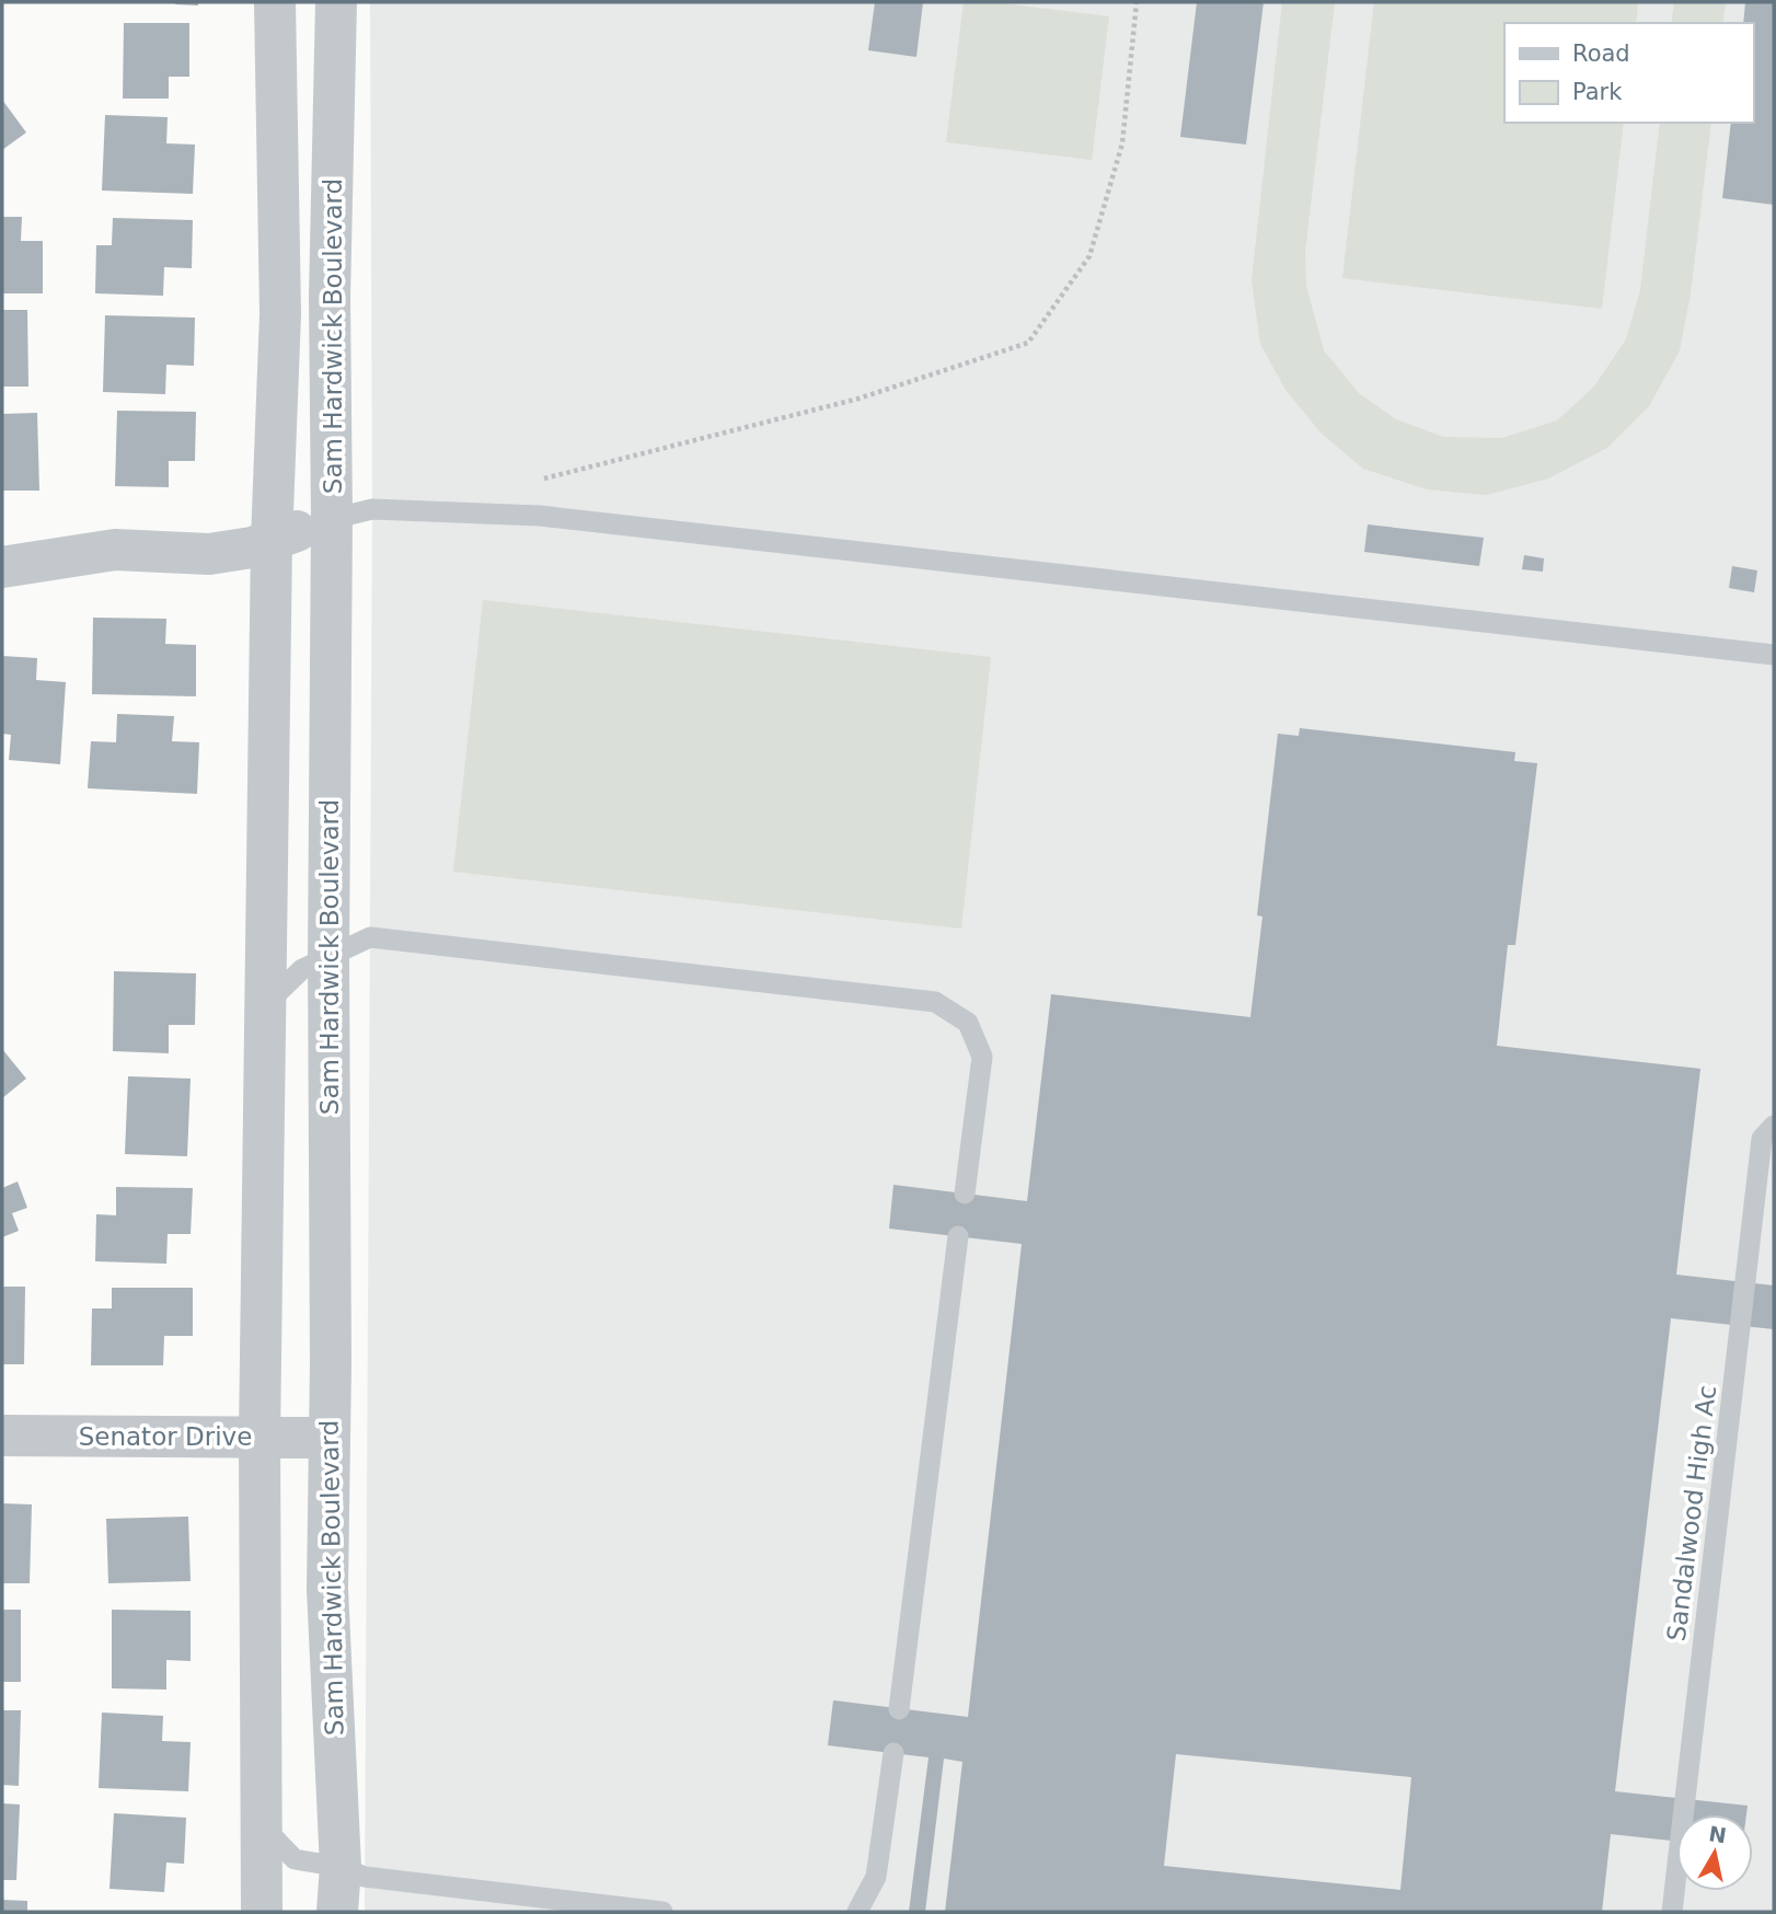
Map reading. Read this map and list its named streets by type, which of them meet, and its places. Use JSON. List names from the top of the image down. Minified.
{"streets":{"street":["Sam Hardwick Boulevard","Senator Drive"],"lane":["Sandalwood High Ac"]},"crossings":[["Sam Hardwick Boulevard","Senator Drive"]],"legend":["Road","Park"],"north":"top"}
